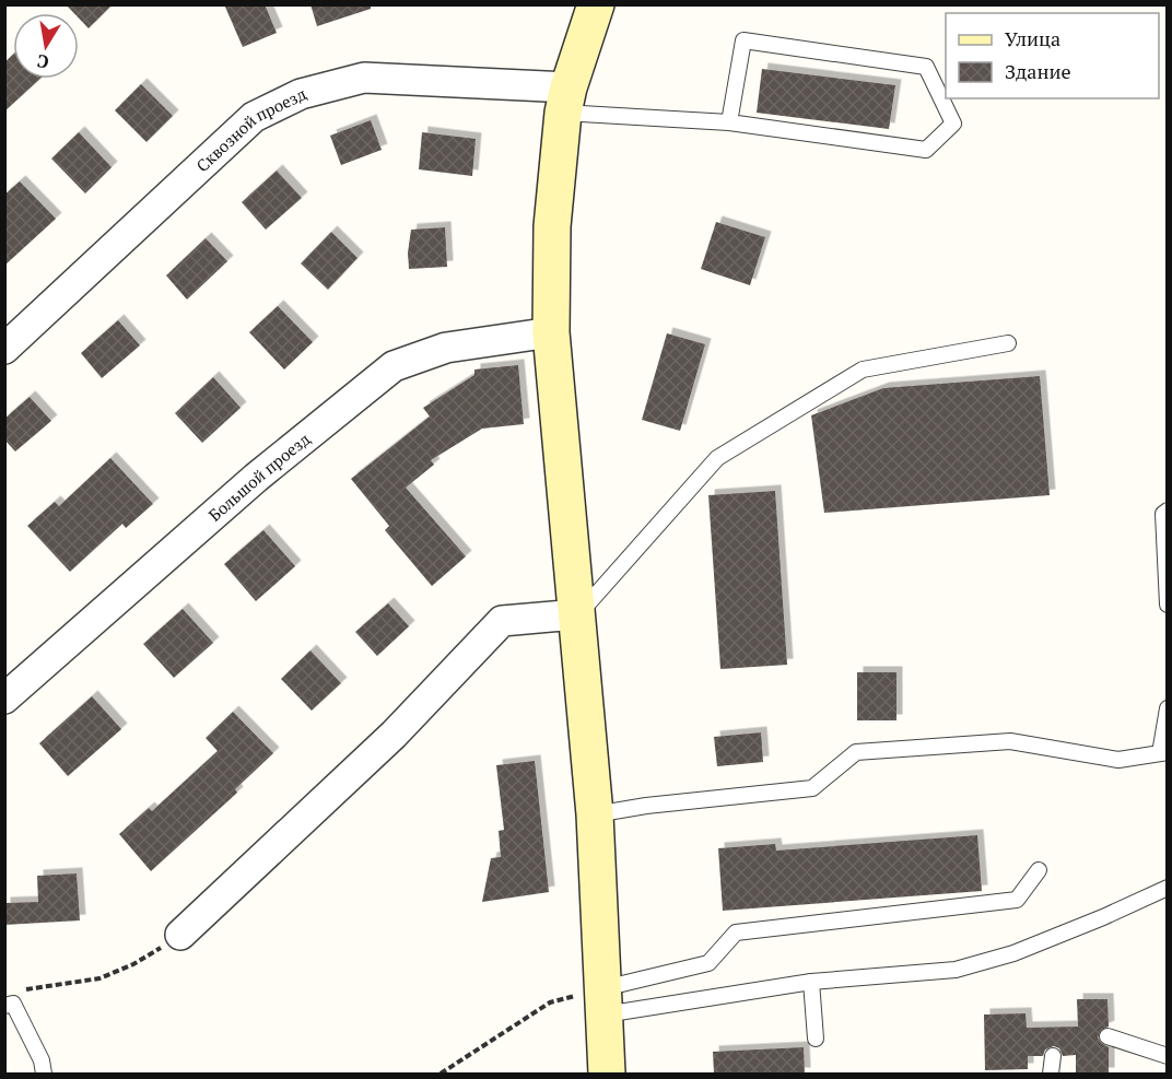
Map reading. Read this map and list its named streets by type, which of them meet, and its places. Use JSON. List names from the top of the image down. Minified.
{"streets":{"street":["Сквозной проезд","Большой проезд"]},"legend":["Улица","Здание"],"north":"bottom"}
